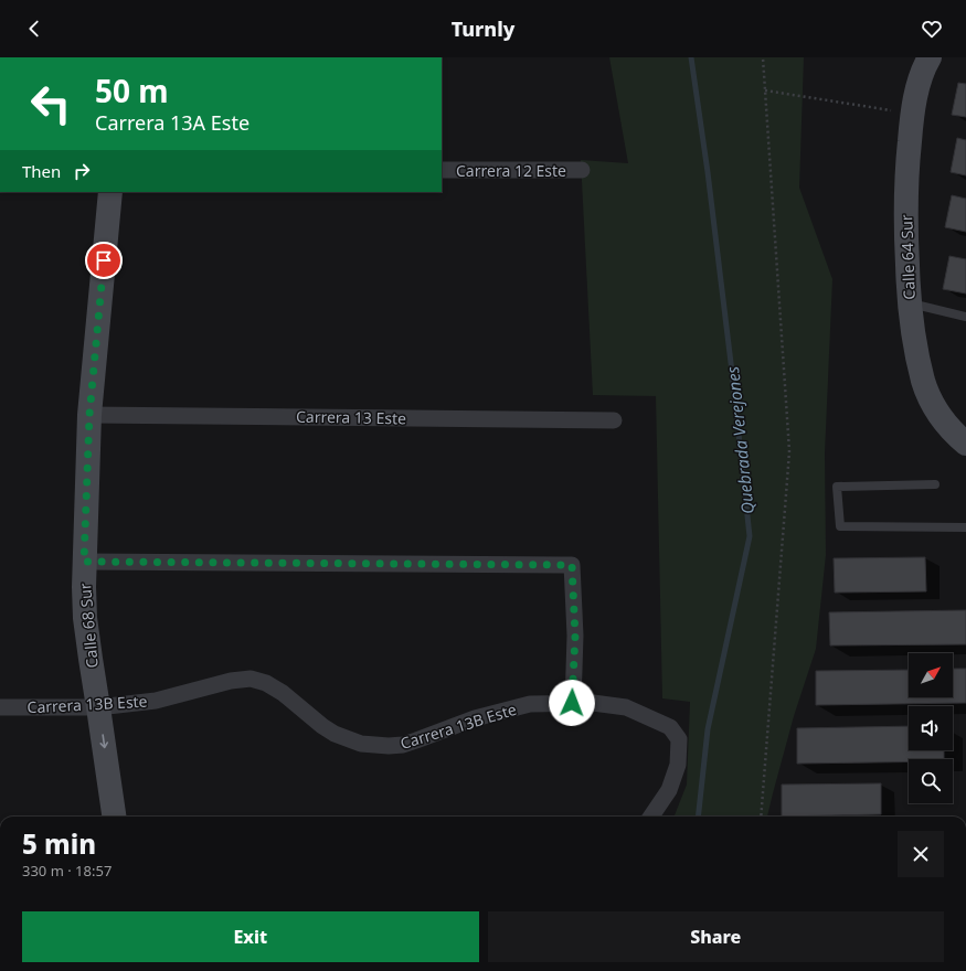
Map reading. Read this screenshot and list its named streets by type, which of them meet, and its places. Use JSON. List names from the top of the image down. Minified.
{"streets":{"street":["Carrera 12 Este","Calle 64 Sur","Carrera 13 Este","Calle 68 Sur","Carrera 13B Este"]},"crossings":[["Carrera 13 Este","Calle 68 Sur"],["Calle 68 Sur","Carrera 13B Este"]],"water":["Quebrada Verejones"],"north":"top right","page":{"header":"Turnly","turn":["50 m","Carrera 13A Este"],"then":"Then","heading":["5 min","330 m · 18:57"],"buttons":["Exit","Share"]}}
